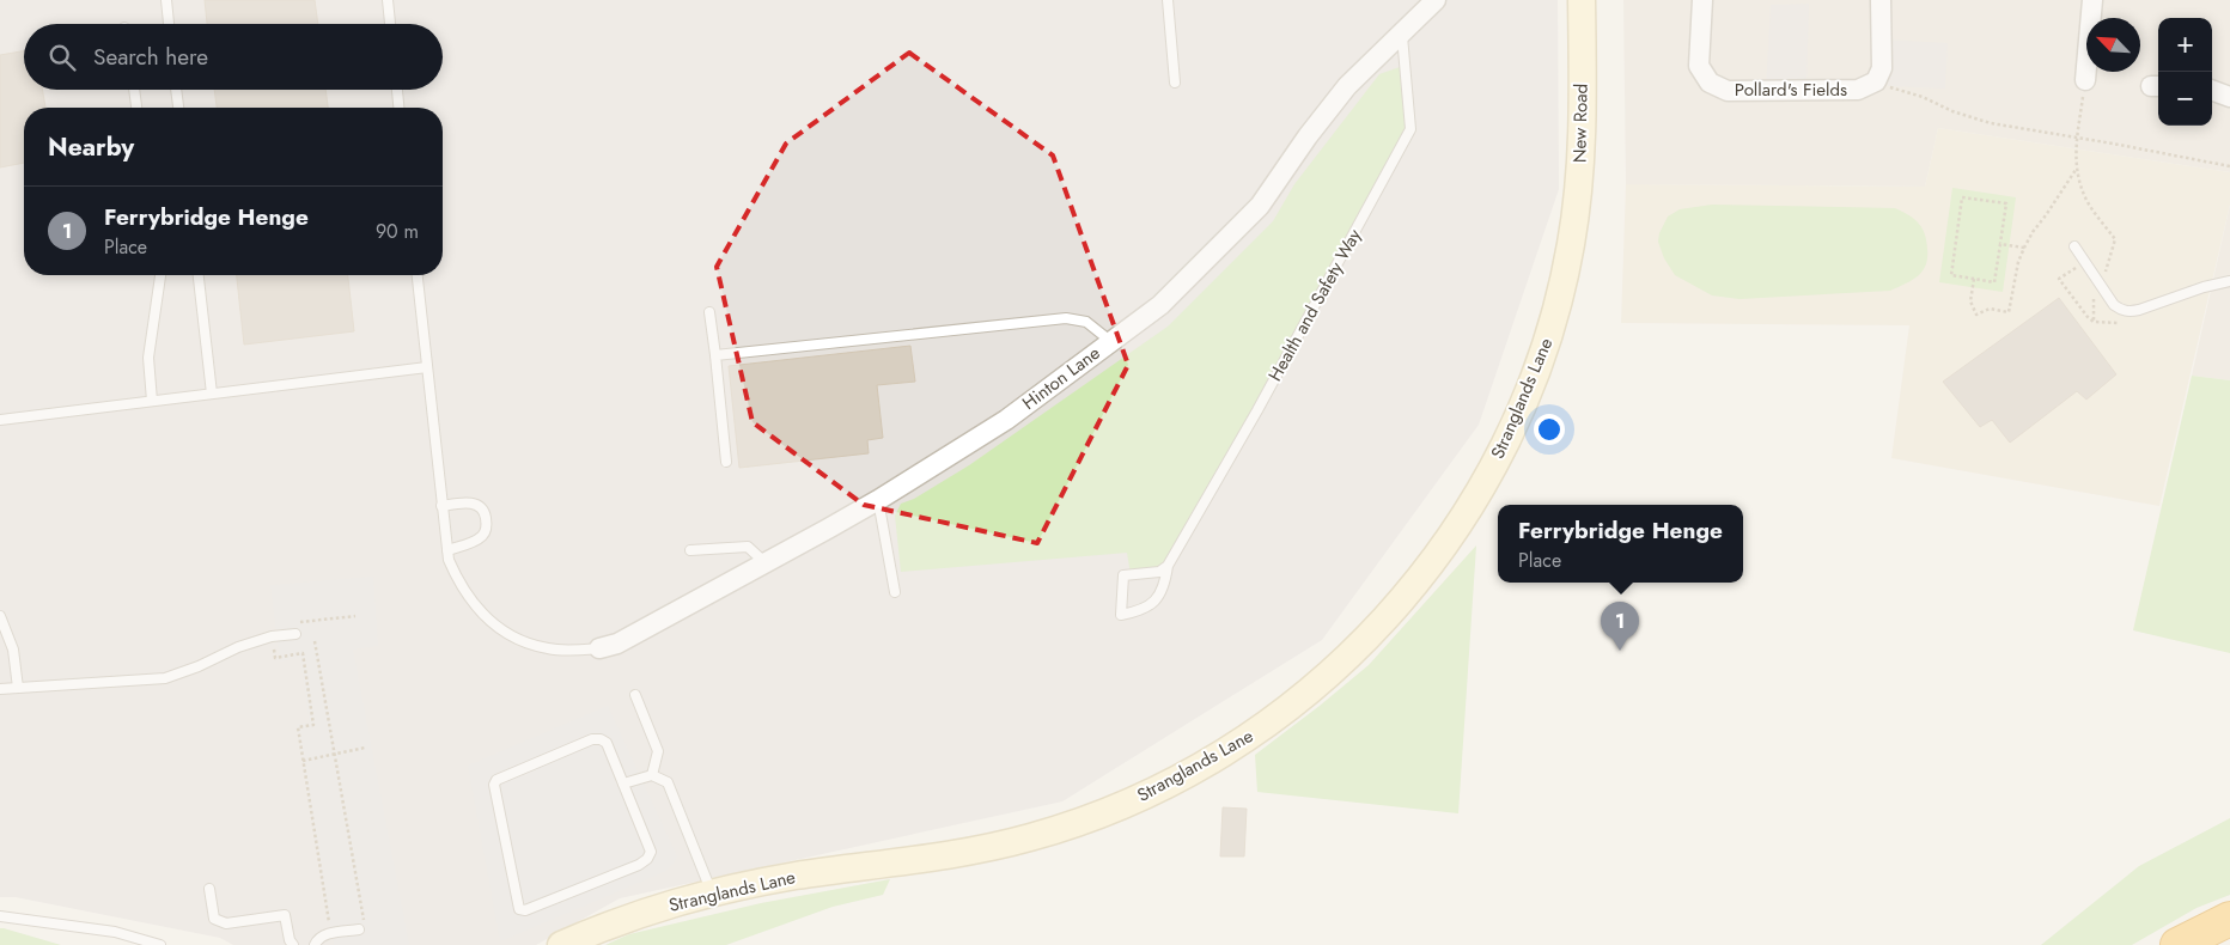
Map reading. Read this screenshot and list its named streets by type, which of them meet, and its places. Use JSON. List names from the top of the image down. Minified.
{"streets":{"main road":["New Road","Stranglands Lane"],"street":["Pollard's Fields","Hinton Lane"],"lane":["Health and Safety Way"]},"crossings":[["New Road","Stranglands Lane"],["Health and Safety Way","Hinton Lane"]],"north":"top left","page":{"map_buttons":["+","−"],"search":"Search here","heading":"Nearby","list":[{"mark":"1","name":"Ferrybridge Henge","note":"Place","value":"90 m"}],"popup":["Ferrybridge Henge","Place"],"pins":"1"}}
